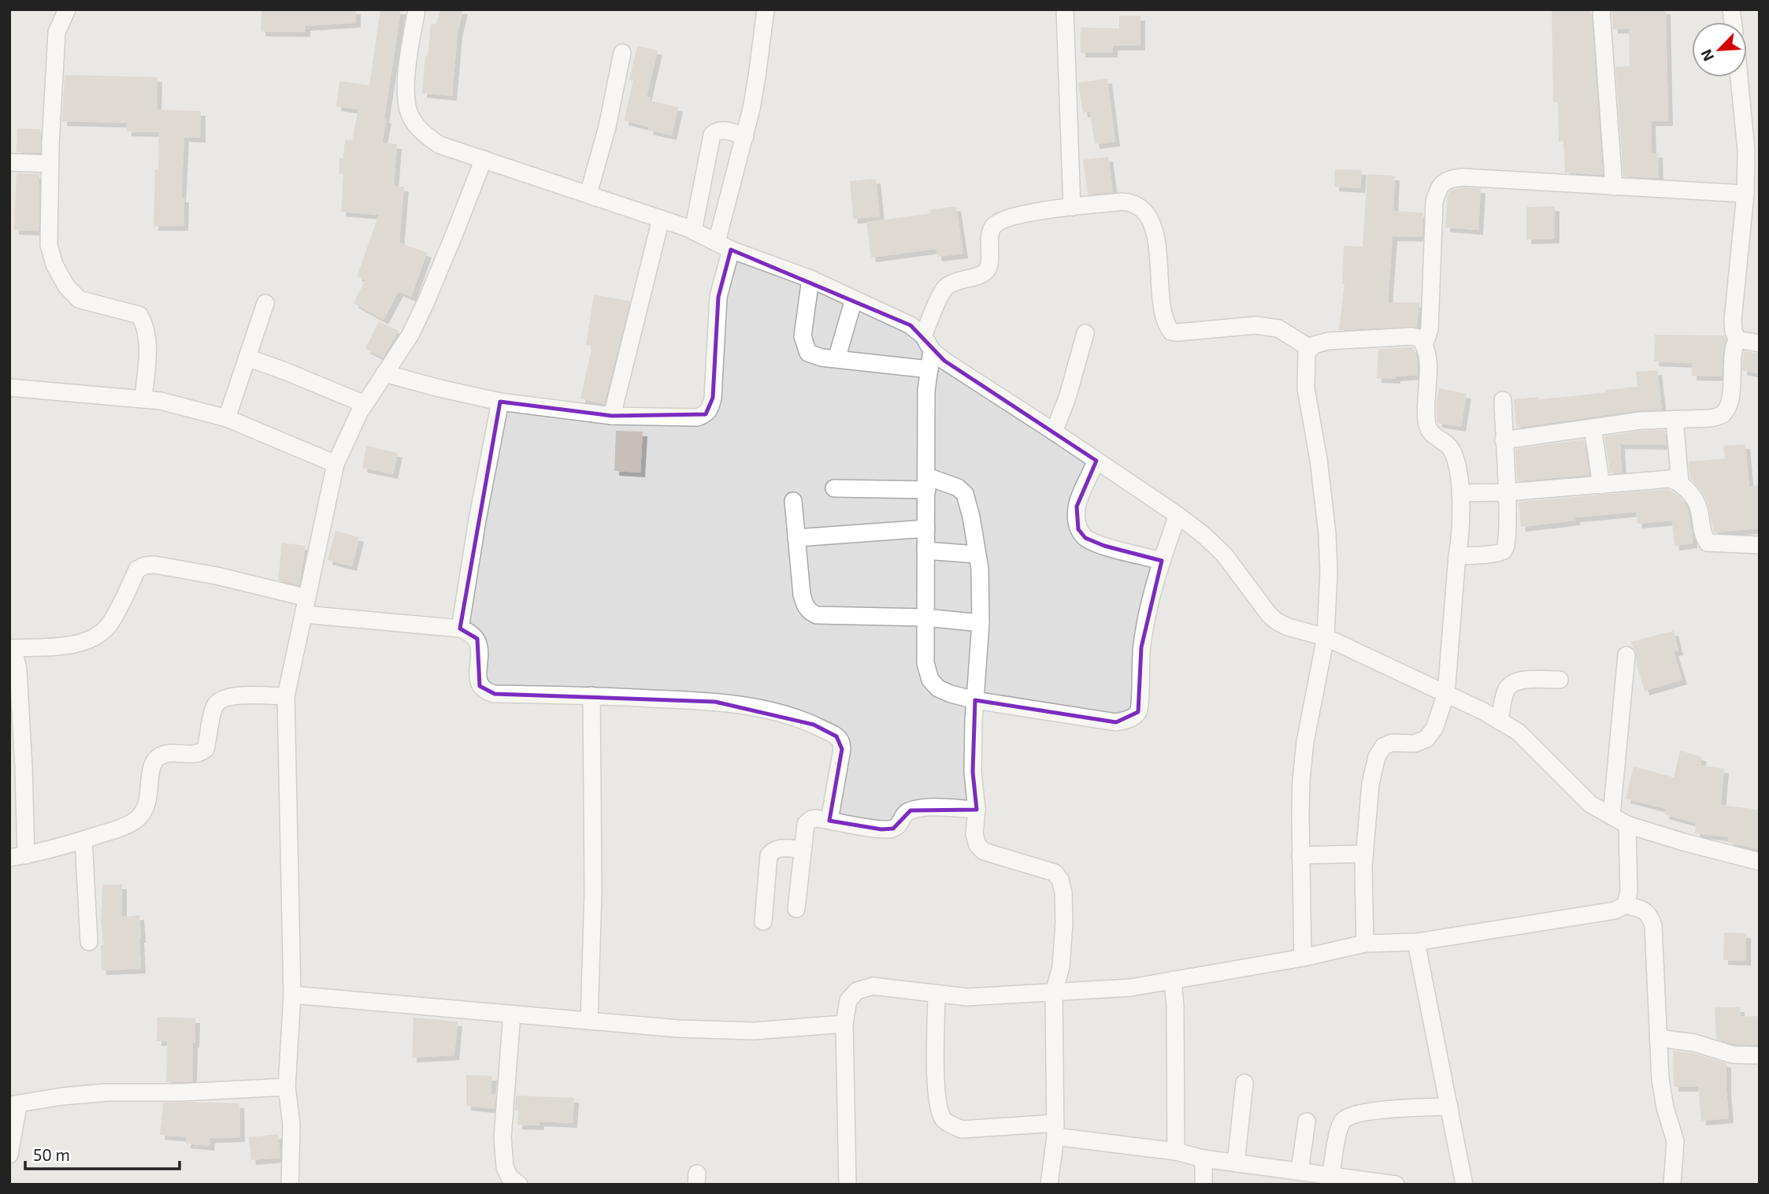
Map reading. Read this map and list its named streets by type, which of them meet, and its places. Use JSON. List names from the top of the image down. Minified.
{"scale_bar":"50 m","north":"bottom left"}
